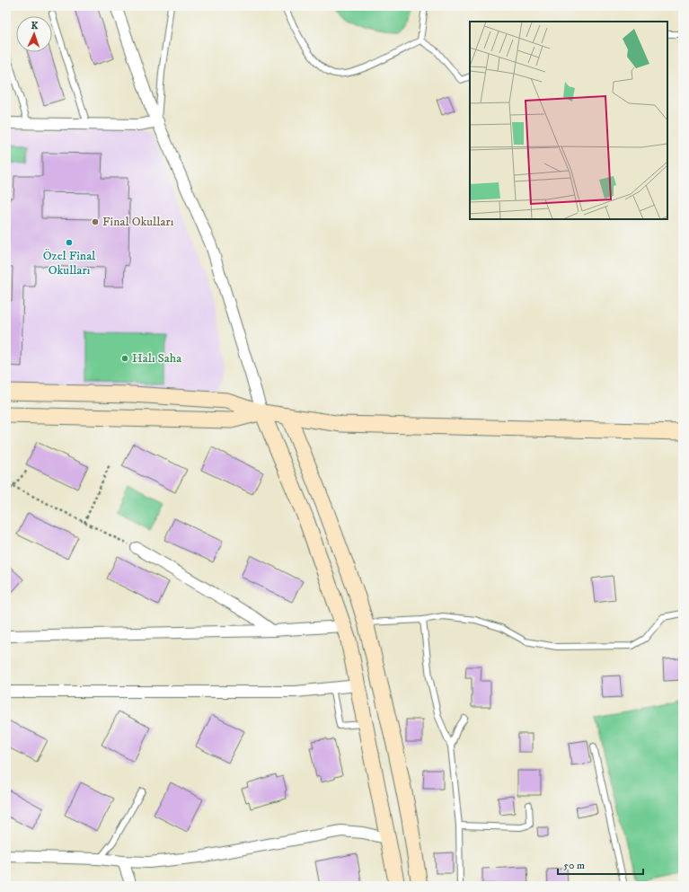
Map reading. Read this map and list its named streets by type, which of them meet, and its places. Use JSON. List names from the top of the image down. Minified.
{"places":["Final Okulları","Özel Final Okulları","Halı Saha"],"scale_bar":"50 m","north":"top"}
